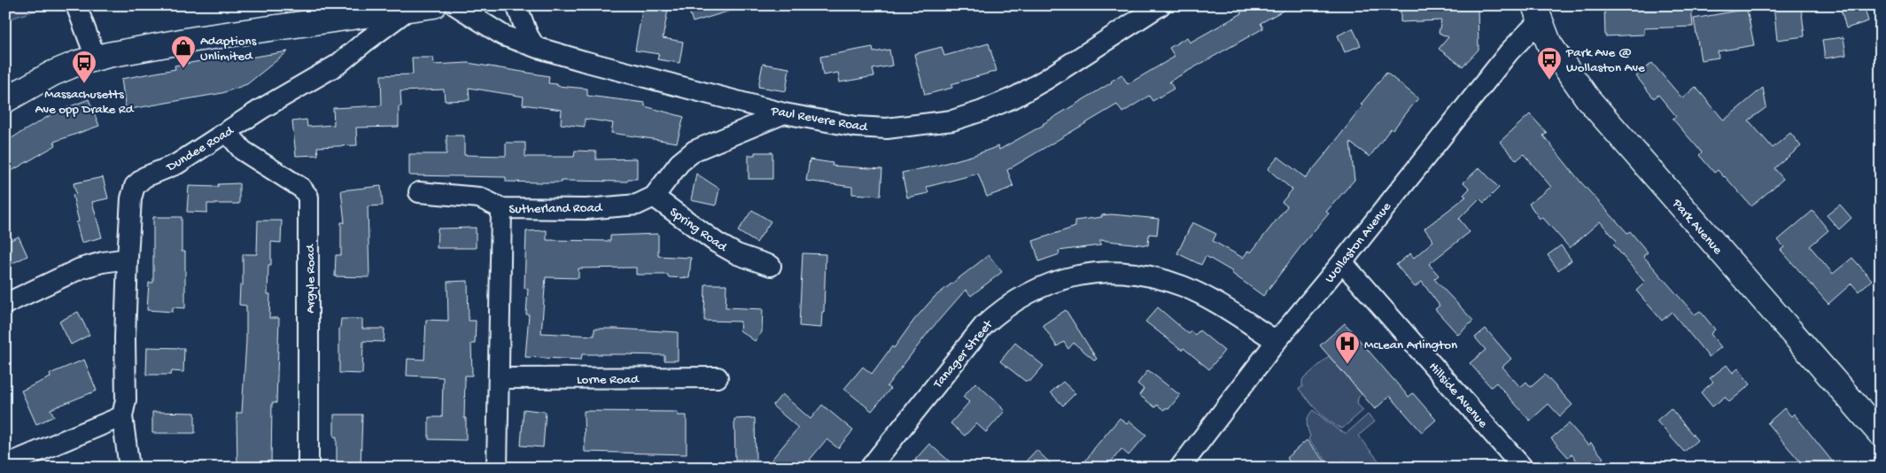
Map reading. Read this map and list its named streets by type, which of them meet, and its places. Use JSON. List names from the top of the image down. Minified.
{"streets":{"main road":["Park Avenue"],"street":["Paul Revere Road","Dundee Road","Sutherland Road","Spring Road","Wollaston Avenue","Argyle Road","Tanager Street","Lorne Road","Hillside Avenue"]},"crossings":[["Dundee Road","Argyle Road"],["Sutherland Road","Spring Road"],["Sutherland Road","Lorne Road"],["Park Avenue","Wollaston Avenue"],["Wollaston Avenue","Tanager Street"],["Wollaston Avenue","Hillside Avenue"]],"places":{"shop":["Adaptions Unlimited"],"bus stop":["Park Ave @ Wollaston Ave","Massachusetts Ave opp Drake Rd"],"hospital":["McLean Arlington"]}}
